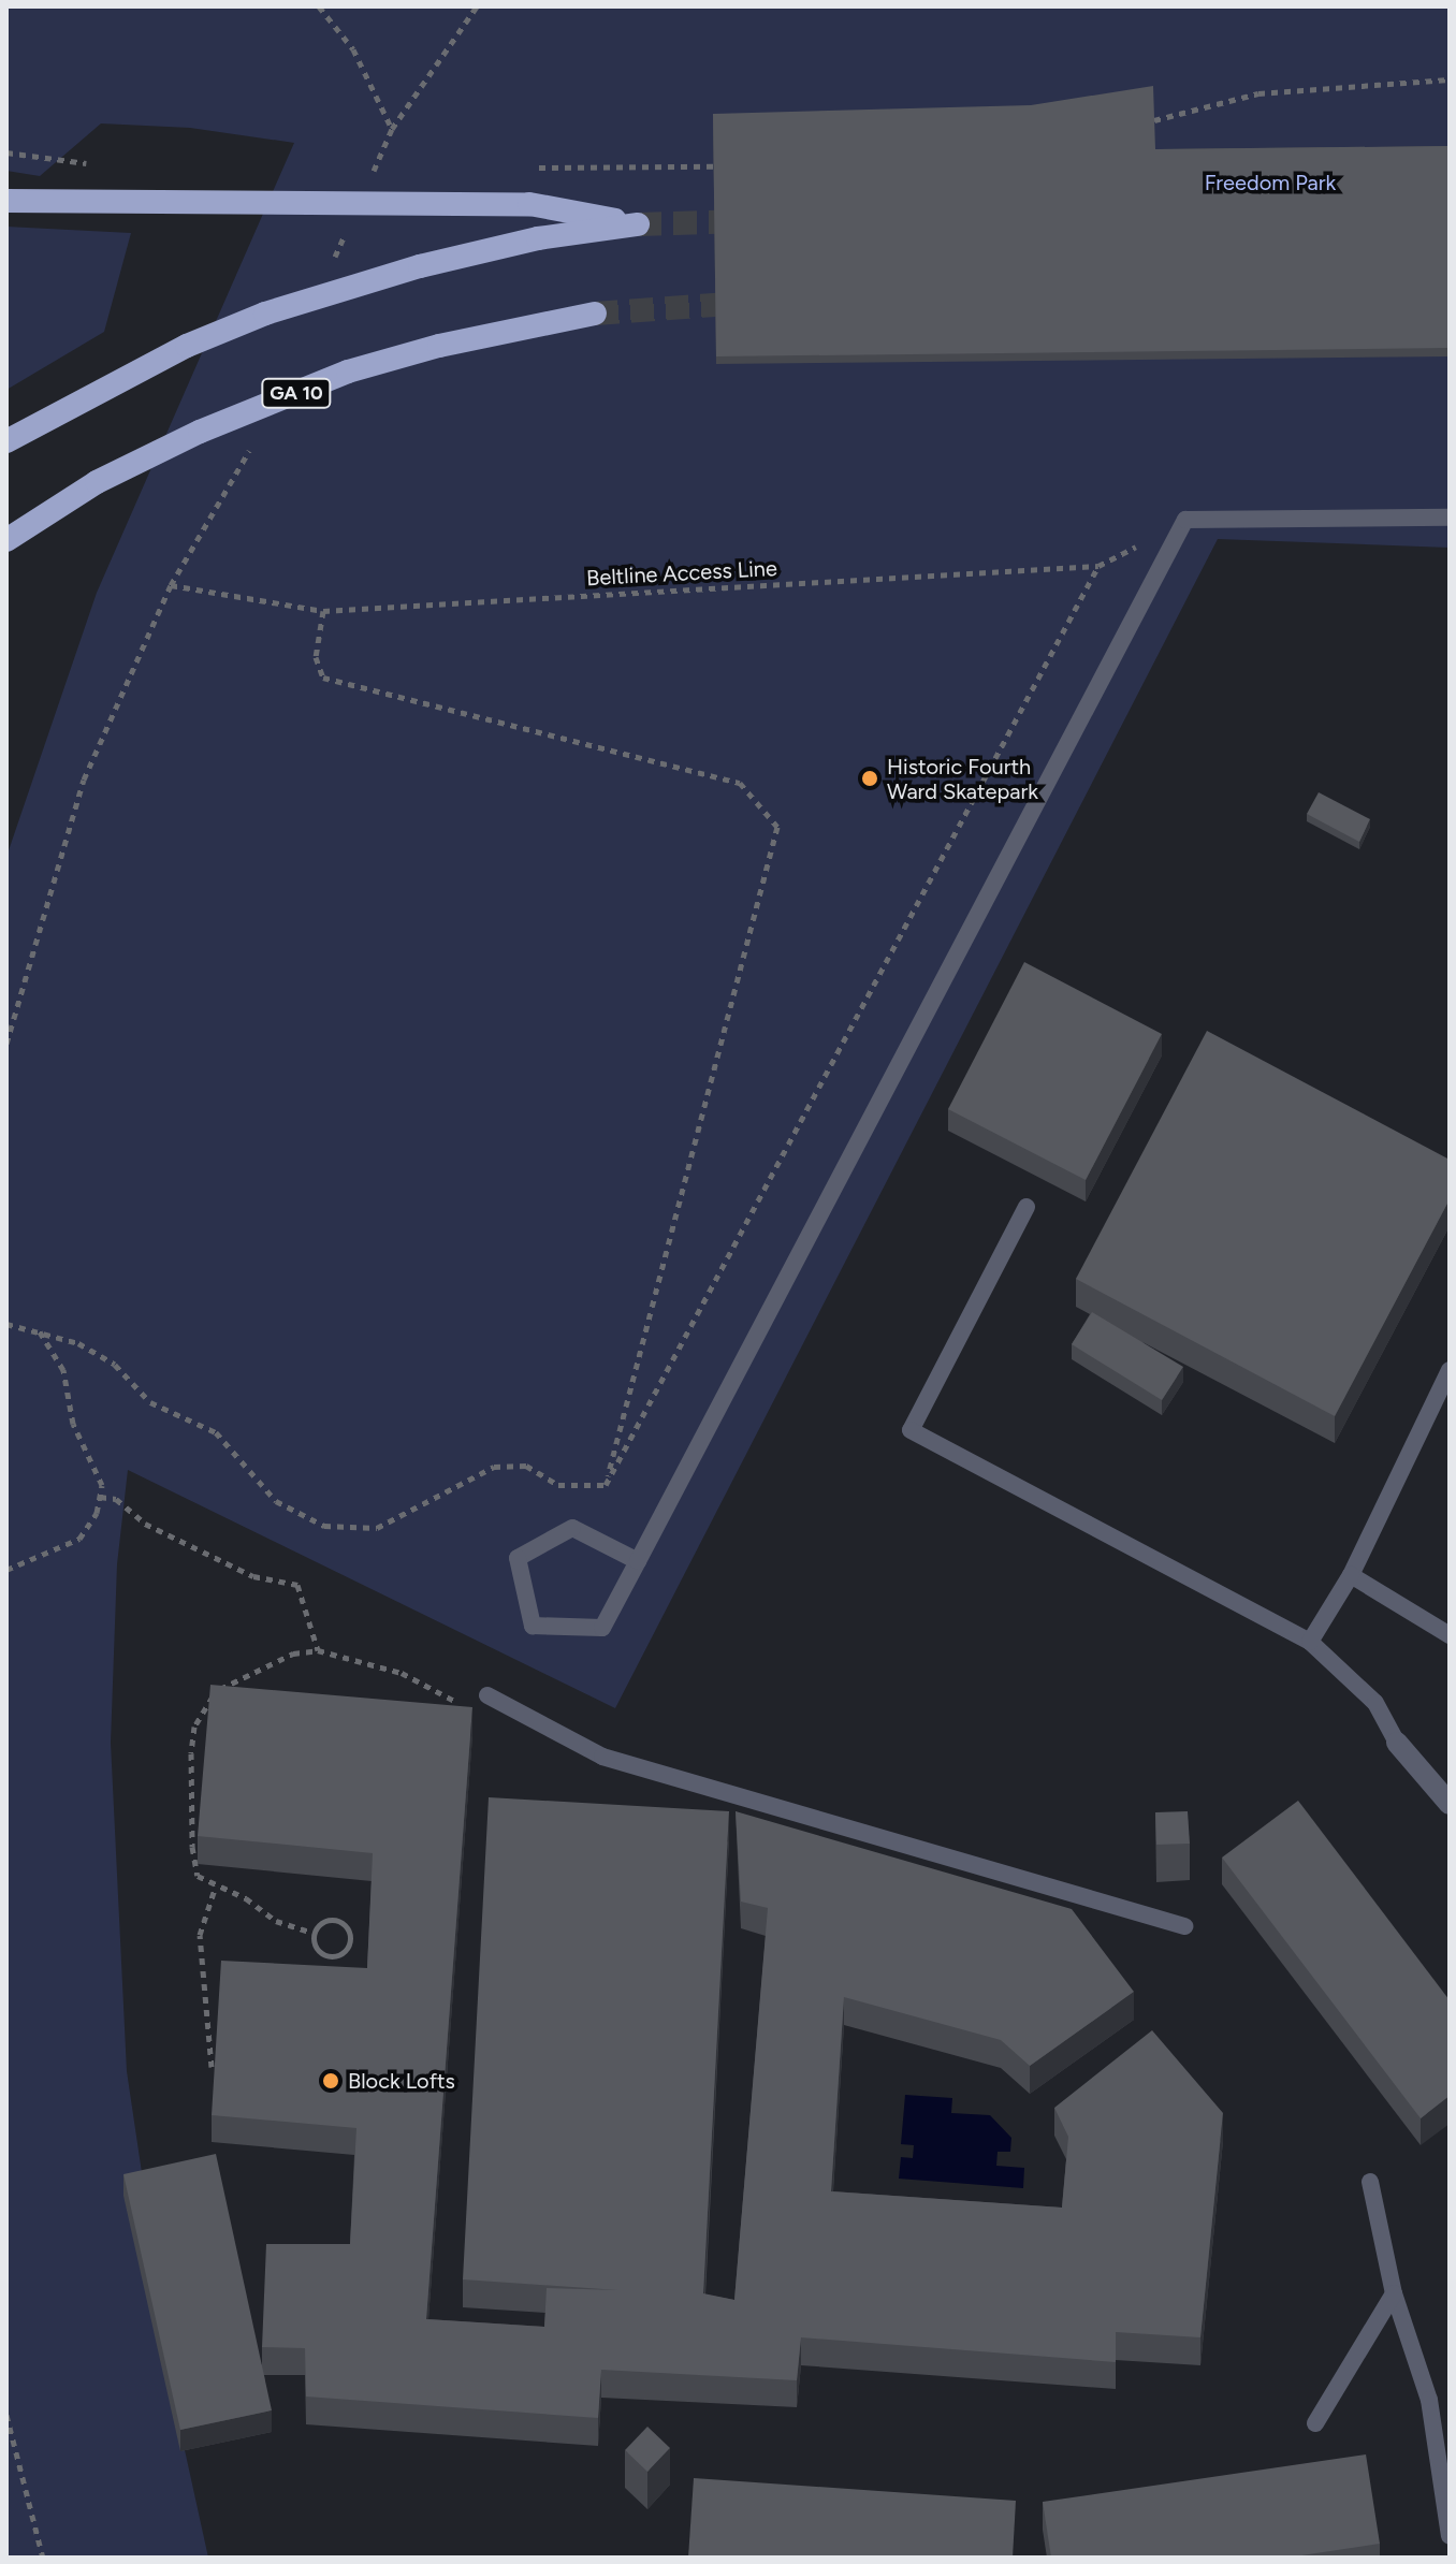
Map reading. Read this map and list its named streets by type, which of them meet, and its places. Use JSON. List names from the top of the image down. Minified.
{"streets":{"highway":["GA 10"],"path":["Beltline Access Line"]},"parks":["Freedom Park"],"places":["Historic Fourth Ward Skatepark","Block Lofts"]}
